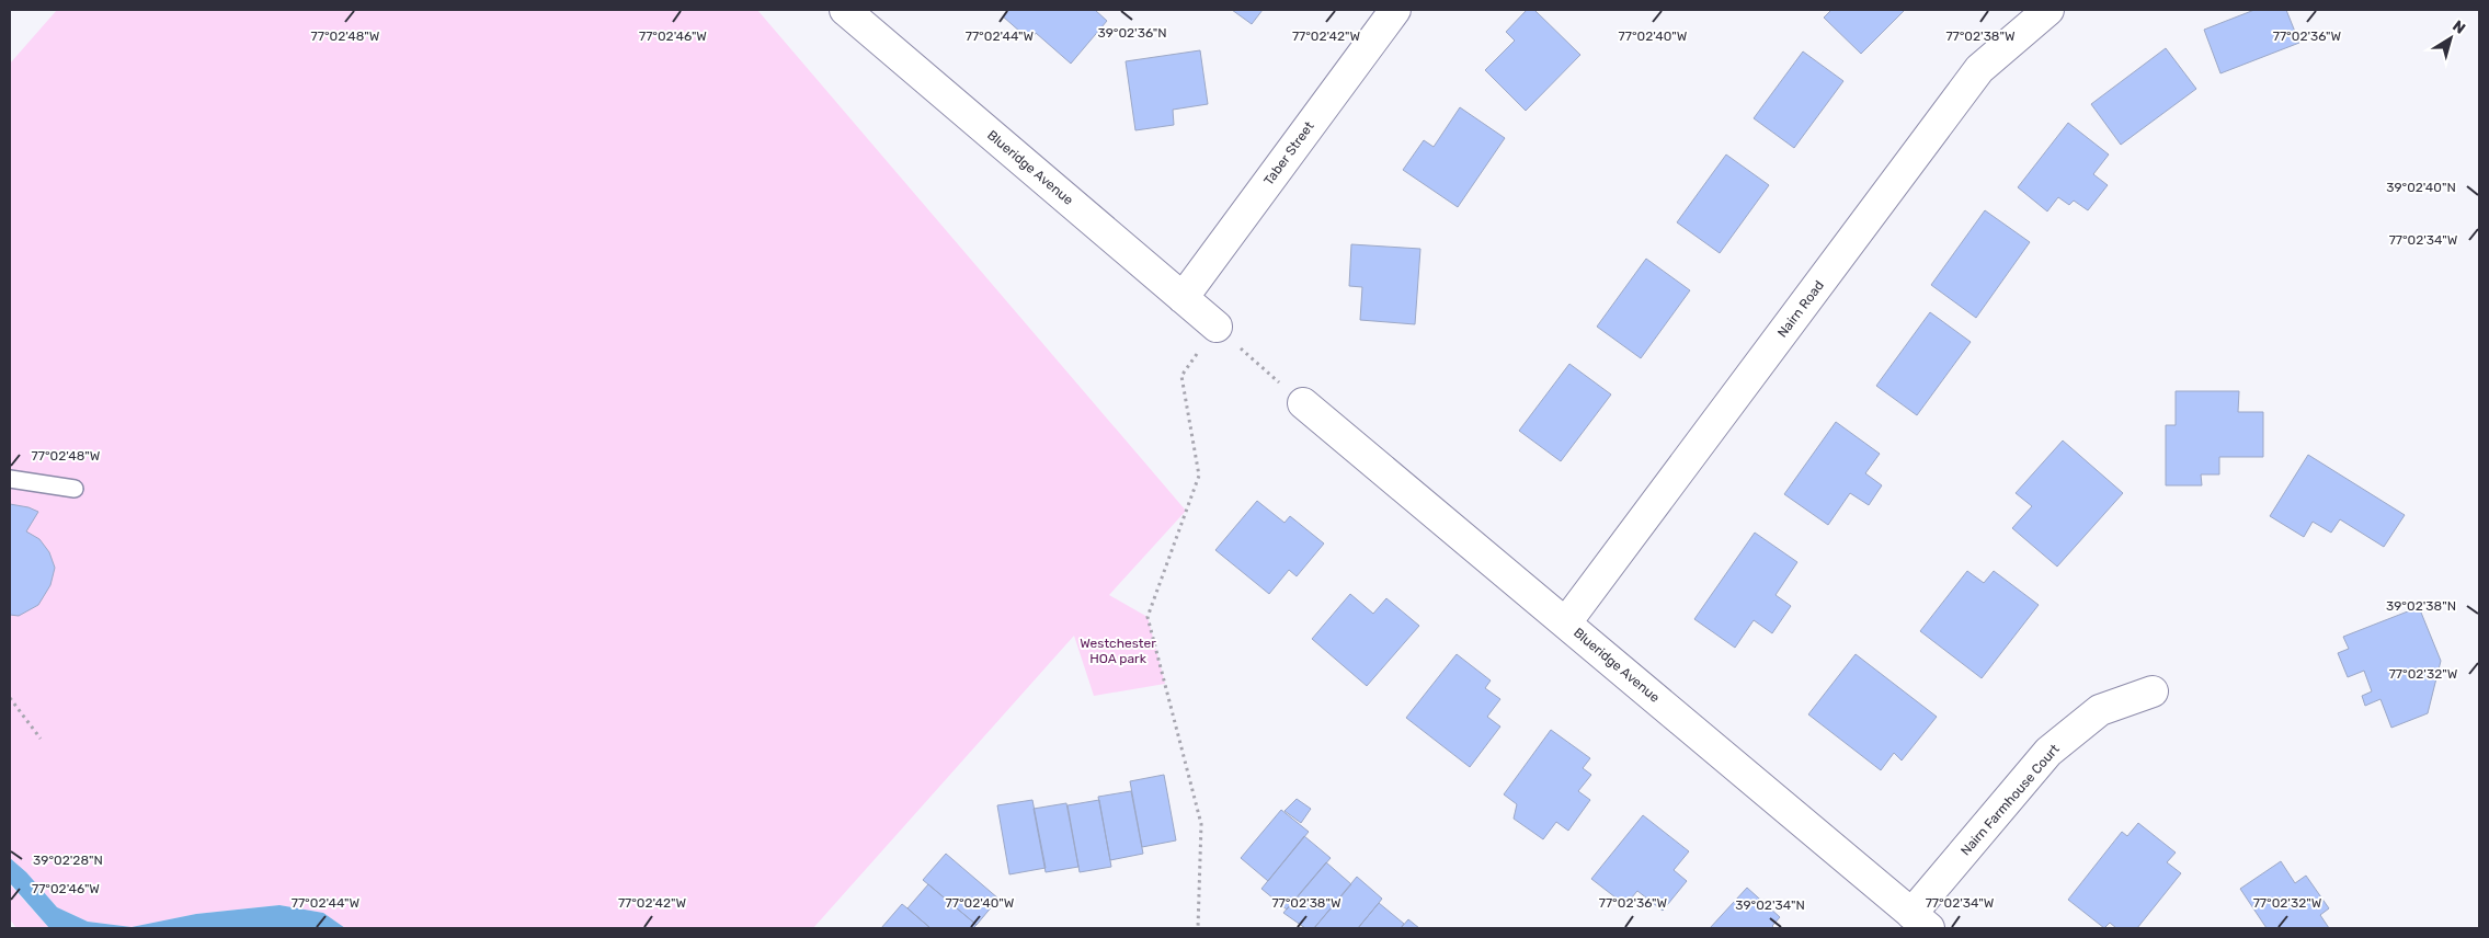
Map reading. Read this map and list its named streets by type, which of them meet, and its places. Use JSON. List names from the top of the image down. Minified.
{"streets":{"street":["Taber Street","Blueridge Avenue","Nairn Road","Nairn Farmhouse Court"]},"crossings":[["Taber Street","Blueridge Avenue"],["Blueridge Avenue","Nairn Road"],["Blueridge Avenue","Nairn Farmhouse Court"]],"parks":["Westchester HOA park"],"north":"top right","coordinates":["39°02'36\"N","77°02'48\"W","77°02'46\"W","77°02'44\"W","77°02'42\"W","77°02'40\"W","77°02'38\"W","77°02'36\"W","39°02'40\"N","77°02'34\"W","39°02'38\"N","77°02'32\"W","39°02'28\"N","39°02'34\"N"]}
